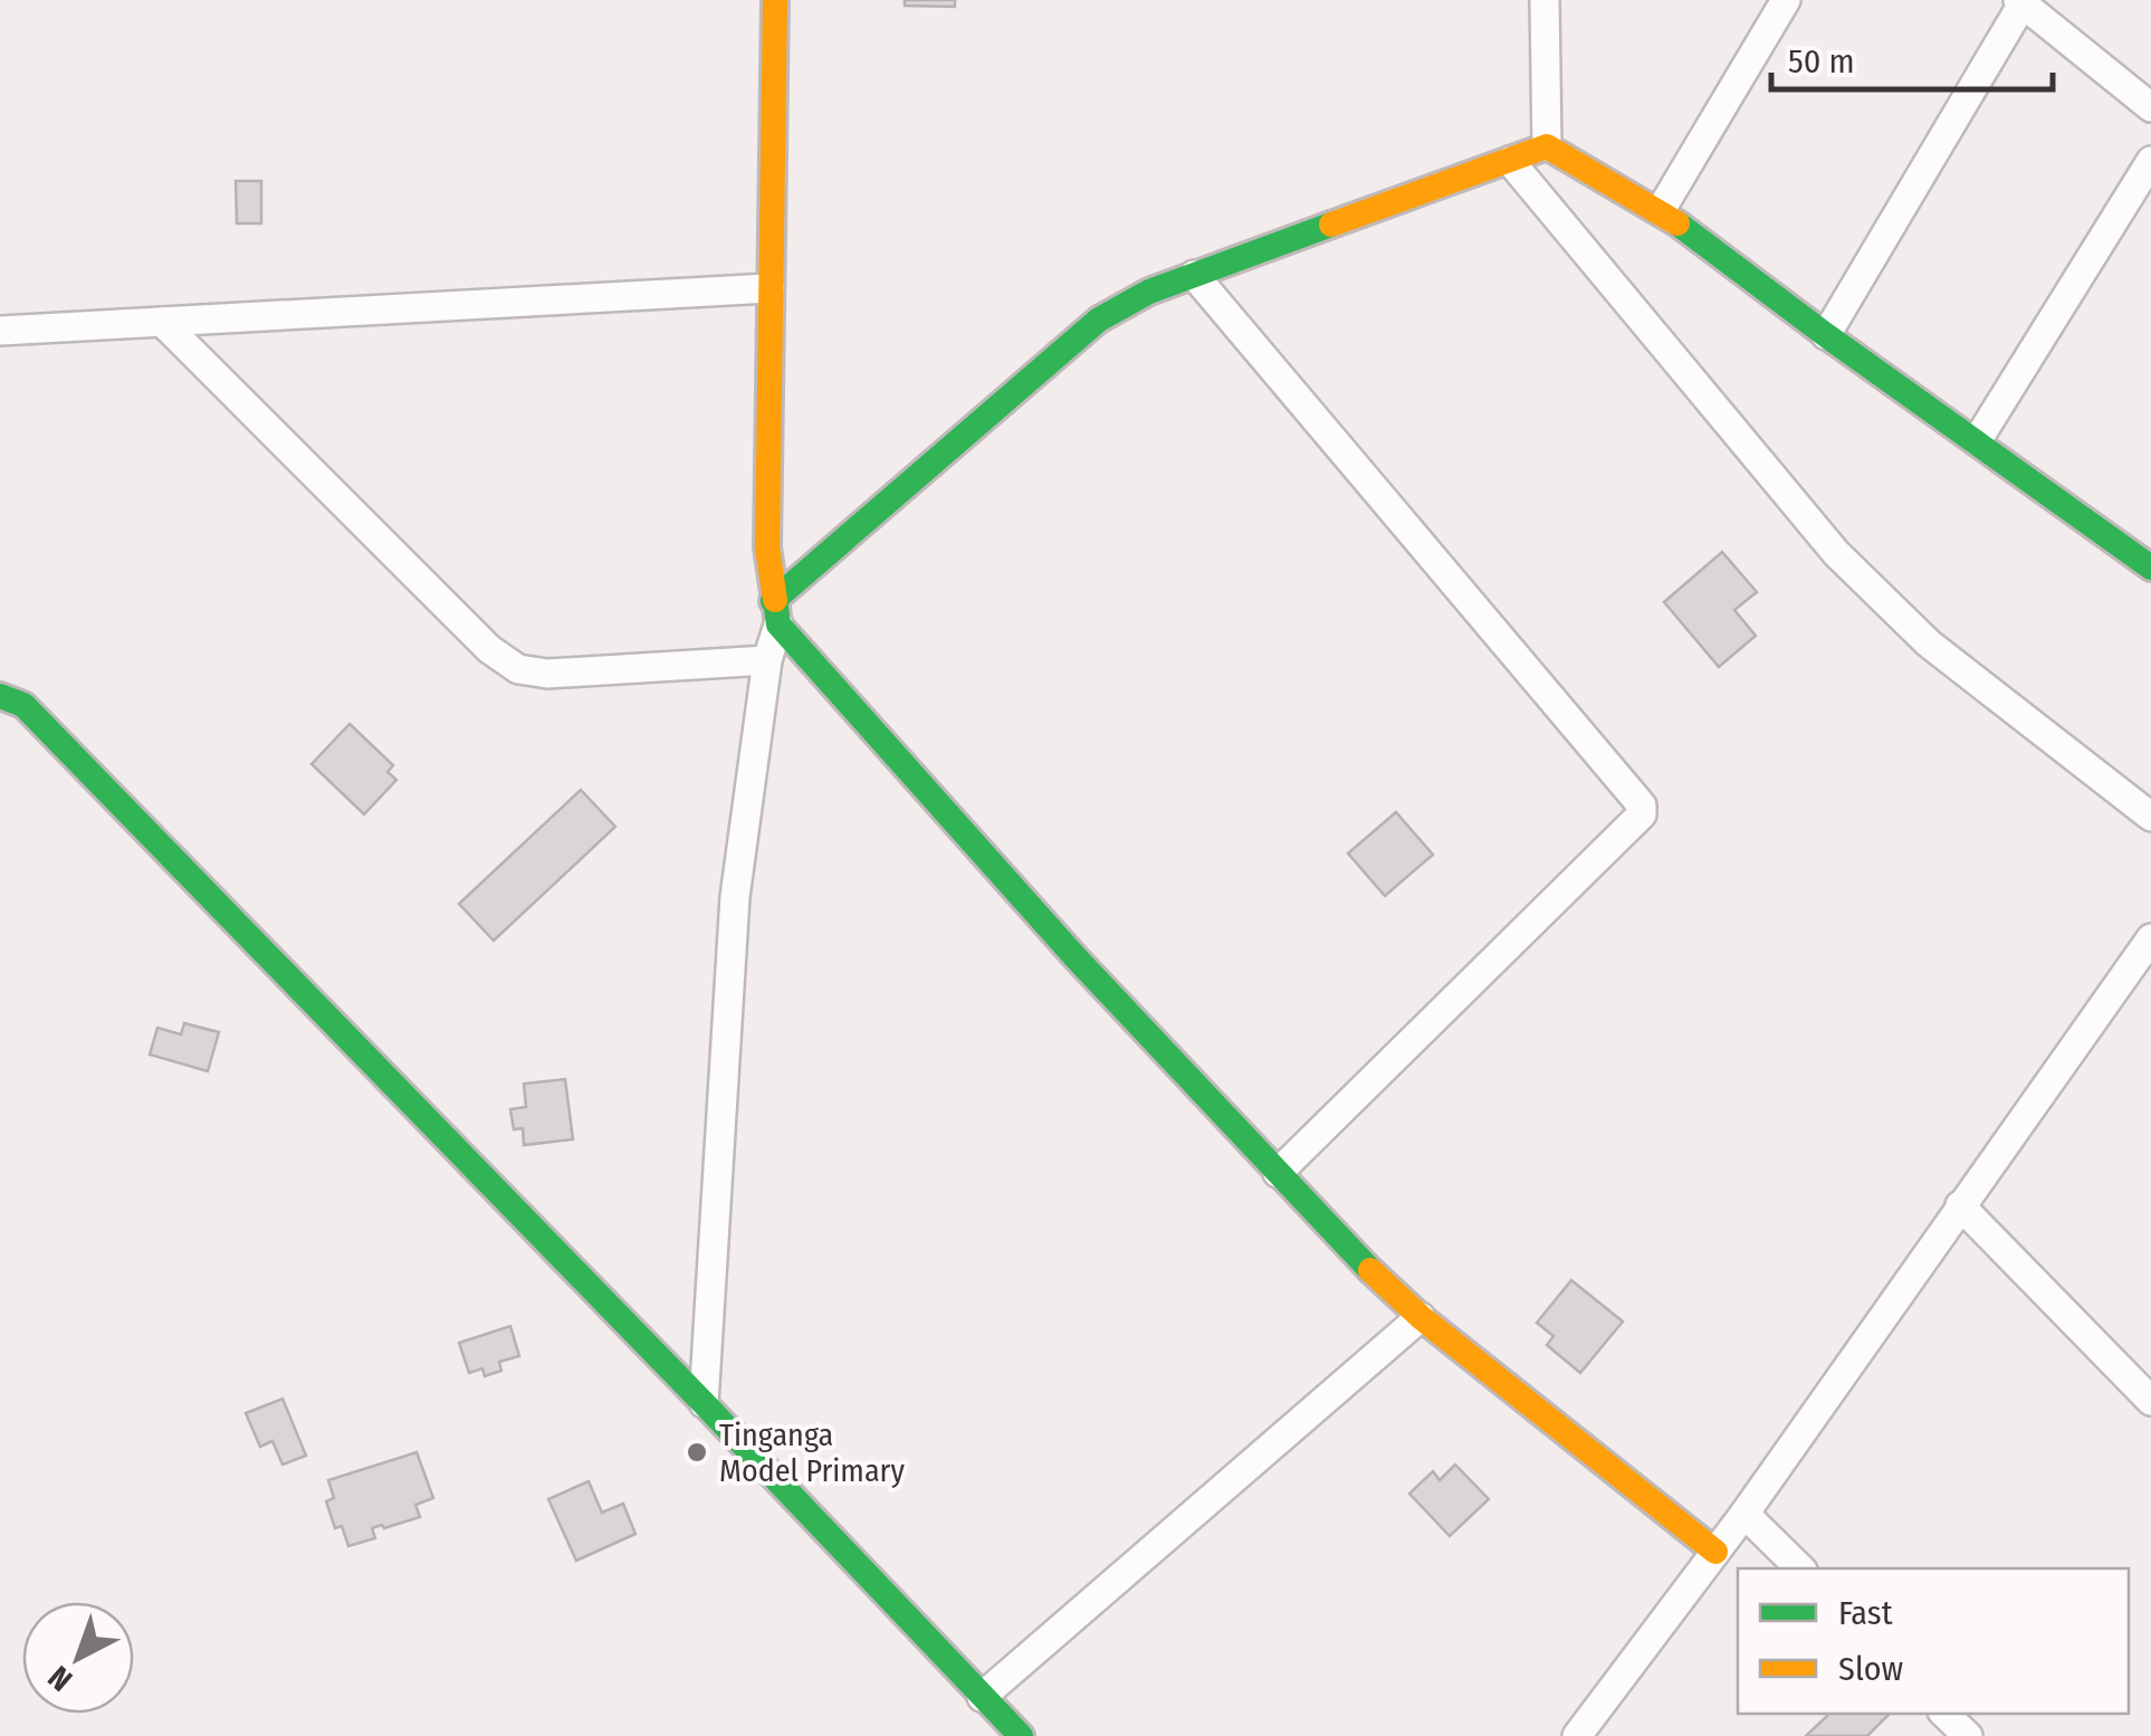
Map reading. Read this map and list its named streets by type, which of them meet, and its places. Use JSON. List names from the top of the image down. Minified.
{"places":["Tinganga Model Primary"],"legend":["Fast","Slow"],"scale_bar":"50 m","north":"bottom left"}
